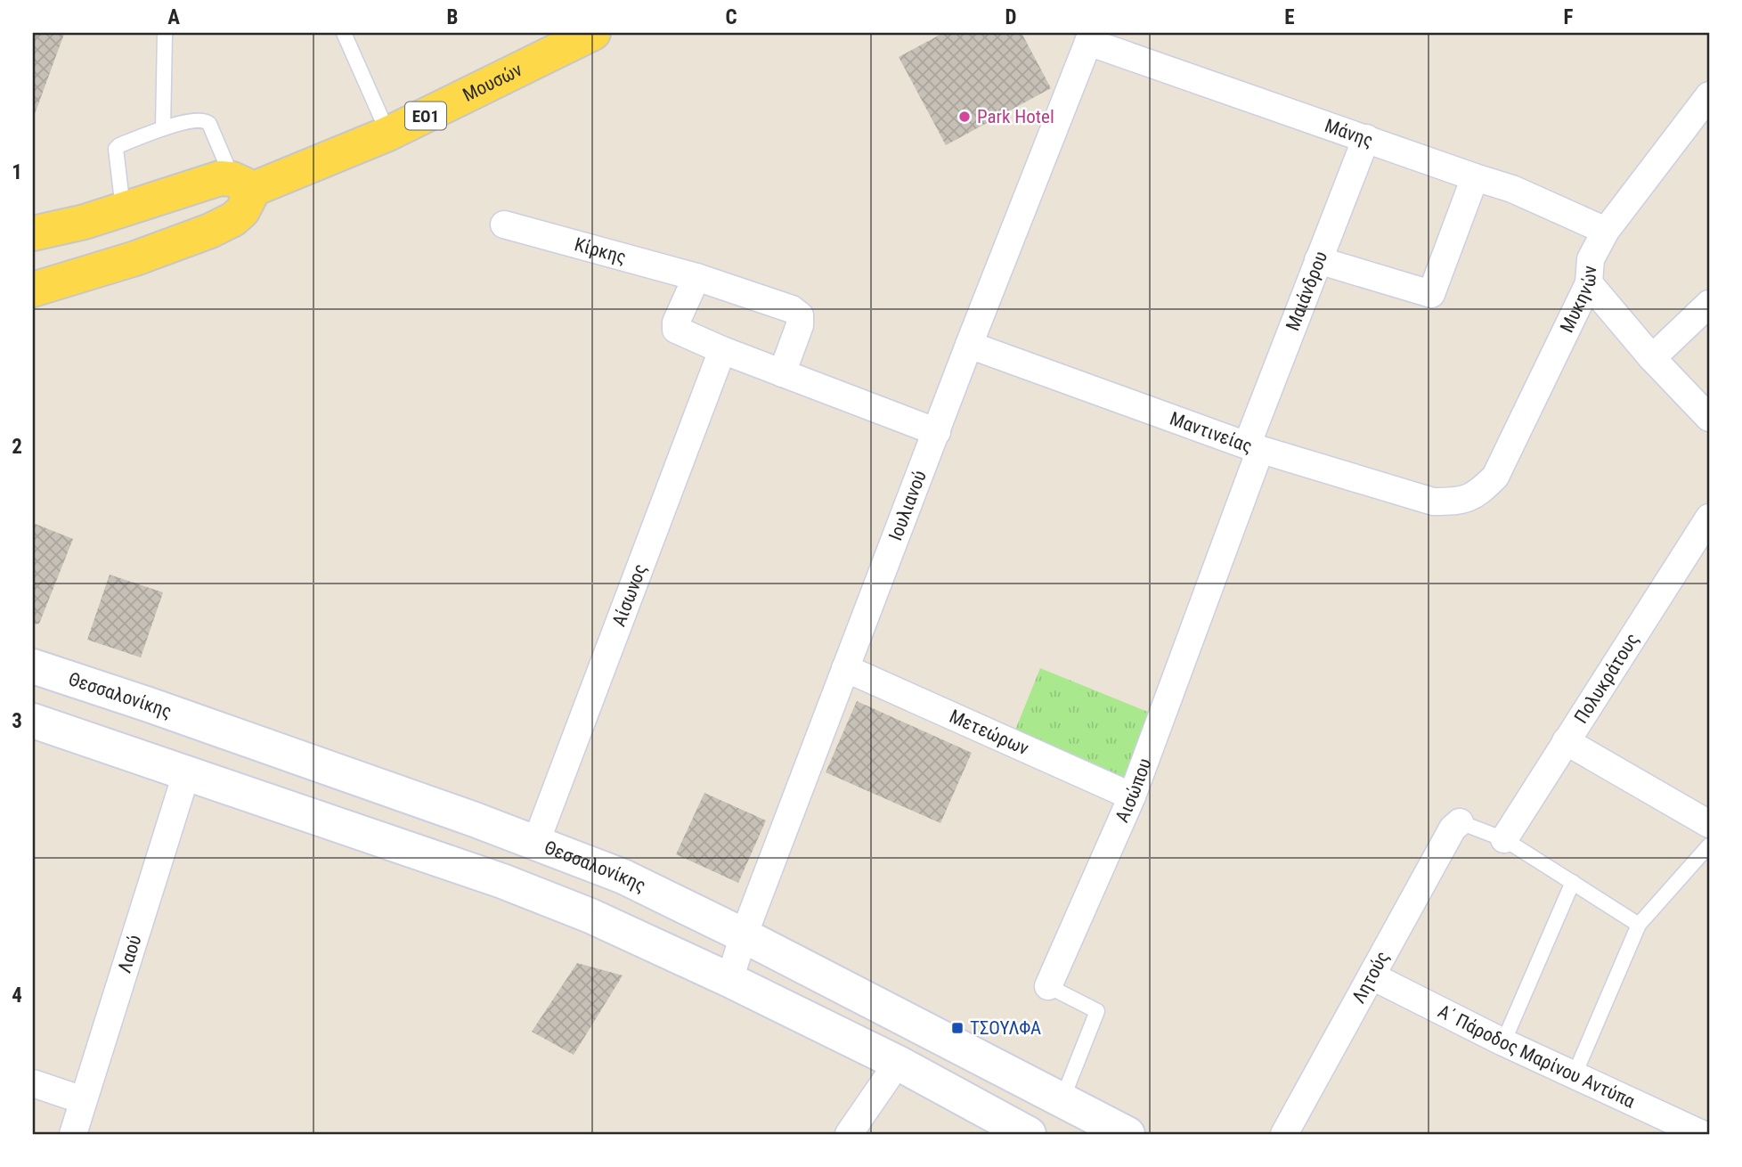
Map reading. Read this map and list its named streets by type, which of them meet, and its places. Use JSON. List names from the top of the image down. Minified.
{"streets":{"main road":["Μουσών","ΕΟ1","Θεσσαλονίκης"],"street":["Μάνης","Κίρκης","Μαιάνδρου","Μυκηνών","Μαντινείας","Ιουλιανού","Αίσωνος","Πολυκράτους","Μετεώρων","Αισώπου","Λαού","Λητούς","Α΄ Πάροδος Μαρίνου Αντύπα"]},"crossings":[["Μάνης","Μαιάνδρου"],["Μάνης","Μυκηνών"],["Μάνης","Ιουλιανού"],["Μαιάνδρου","Μαντινείας"],["Μαιάνδρου","Αισώπου"],["Μυκηνών","Μαντινείας"],["Μαντινείας","Ιουλιανού"],["Μαντινείας","Αισώπου"],["Ιουλιανού","Θεσσαλονίκης"],["Ιουλιανού","Μετεώρων"],["Αίσωνος","Θεσσαλονίκης"],["Θεσσαλονίκης","Αισώπου"],["Μετεώρων","Αισώπου"],["Λητούς","Α΄ Πάροδος Μαρίνου Αντύπα"]],"places":{"other":["Park Hotel"],"transit":["ΤΣΟΥΛΦΑ"]},"grid":{"columns":["A","B","C","D","E","F"],"rows":["1","2","3","4"]}}
